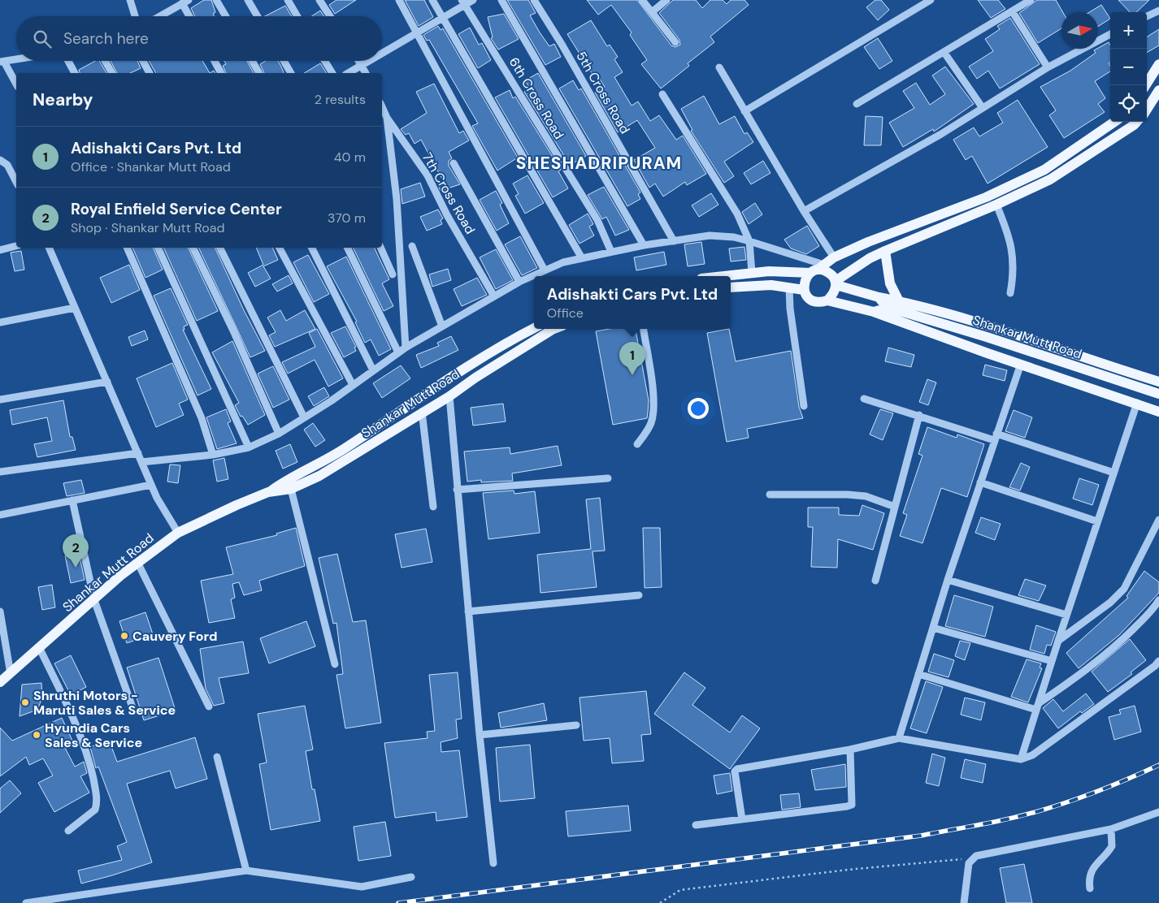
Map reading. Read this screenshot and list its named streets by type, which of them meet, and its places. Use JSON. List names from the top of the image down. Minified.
{"streets":{"main road":["Shankar Mutt Road"],"street":["5th Cross Road","6th Cross Road","7th Cross Road"]},"districts":["SHESHADRIPURAM"],"places":["Cauvery Ford","Shruthi Motors - Maruti Sales & Service","Hyundia Cars Sales & Service"],"north":"right","page":{"map_buttons":["+","−"],"search":"Search here","heading":["Nearby","2 results"],"list":[{"mark":"1","name":"Adishakti Cars Pvt. Ltd","note":"Office · Shankar Mutt Road","value":"40 m"},{"mark":"2","name":"Royal Enfield Service Center","note":"Shop · Shankar Mutt Road","value":"370 m"}],"popup":["Adishakti Cars Pvt. Ltd","Office"],"pins":["1","2"]}}
